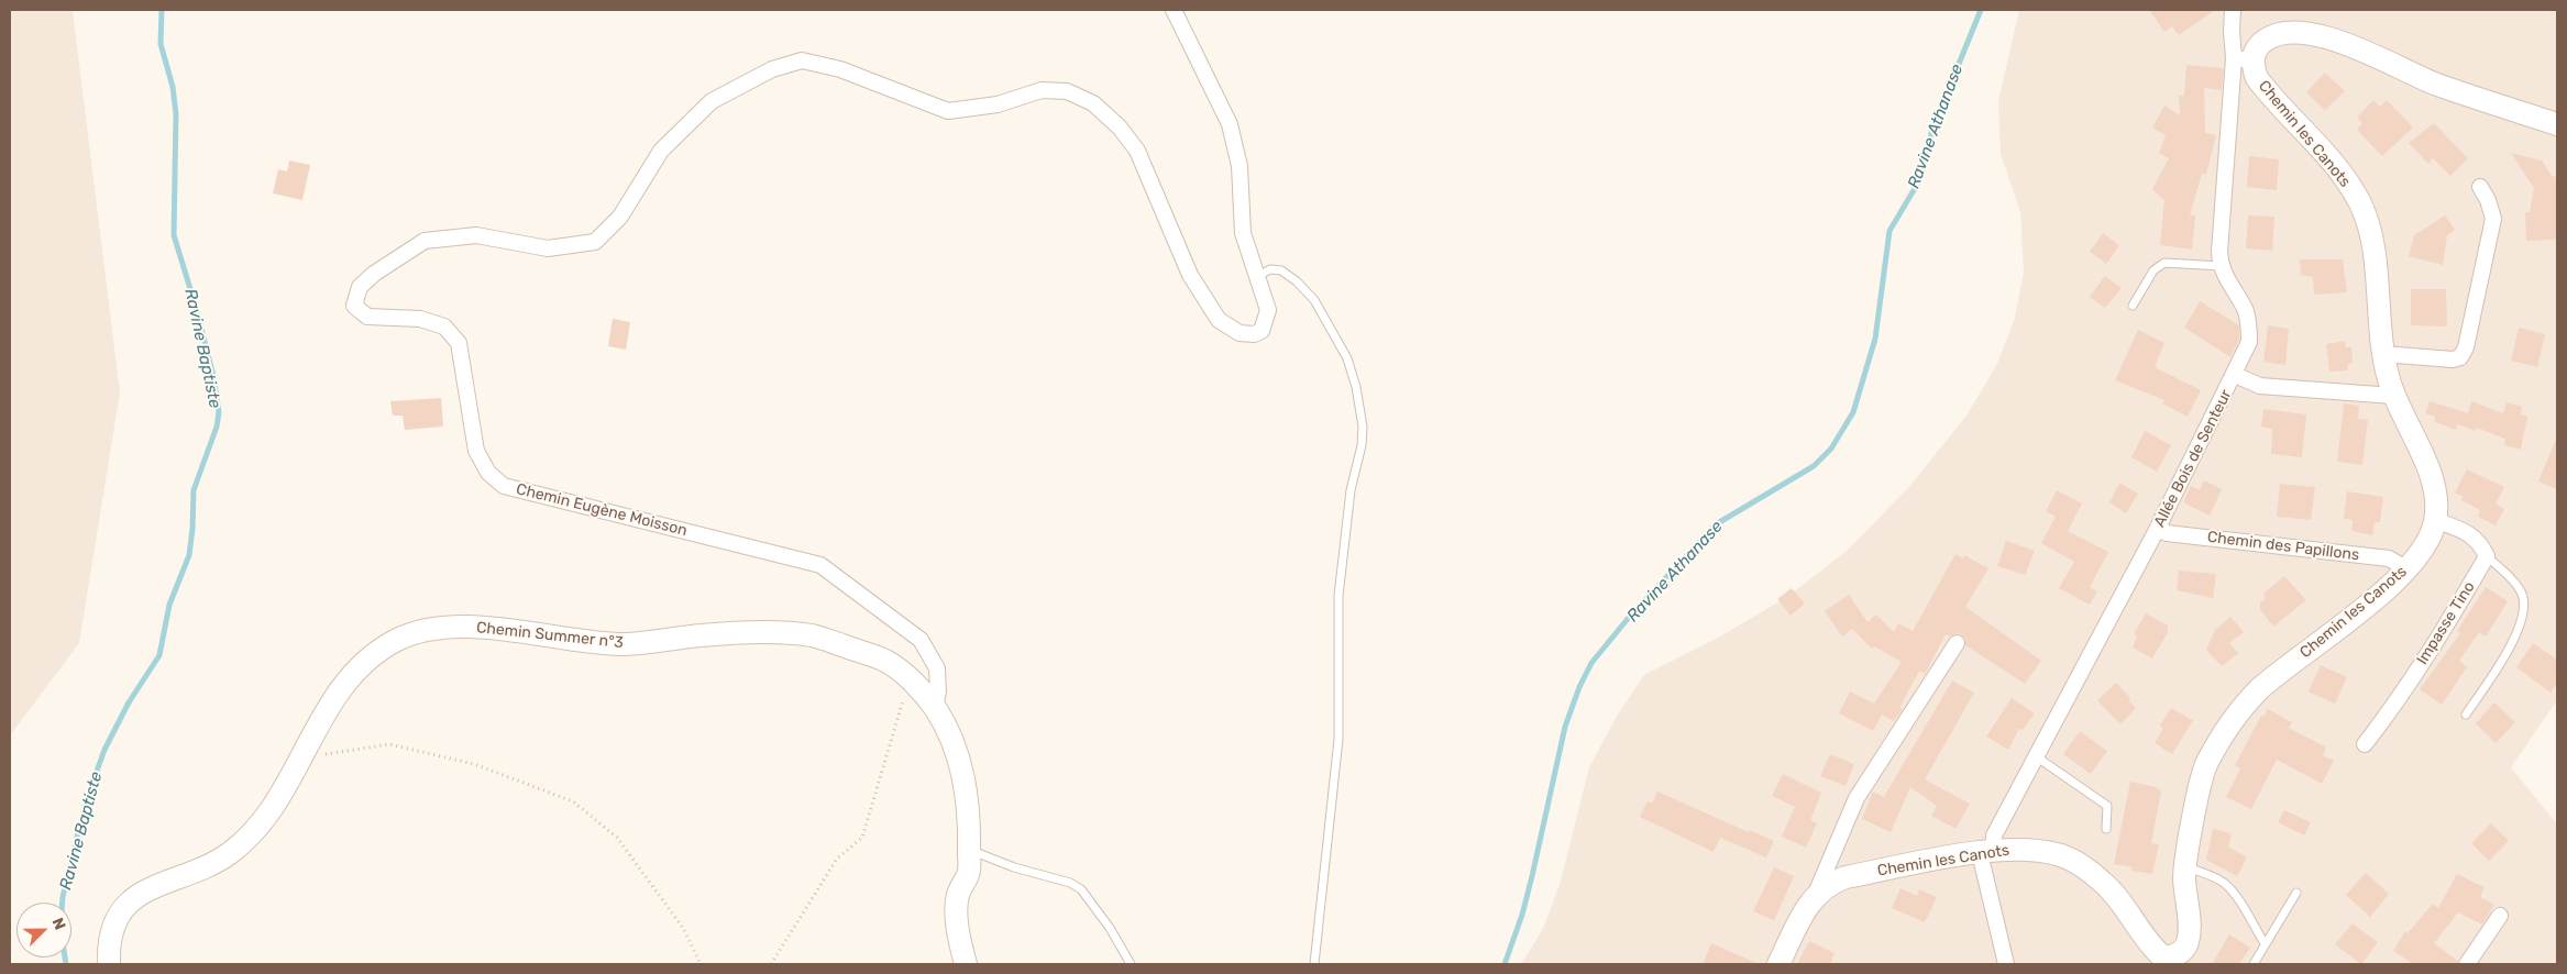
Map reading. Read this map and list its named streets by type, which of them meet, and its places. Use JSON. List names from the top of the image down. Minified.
{"streets":{"street":["Chemin les Canots","Allée Bois de Senteur","Chemin Eugène Moisson","Chemin des Papillons","Impasse Tino","Chemin Summer n°3"]},"crossings":[["Chemin les Canots","Allée Bois de Senteur"],["Chemin les Canots","Chemin des Papillons"],["Allée Bois de Senteur","Chemin des Papillons"],["Chemin Eugène Moisson","Chemin Summer n°3"]],"water":["Ravine Athanase","Ravine Baptiste"],"north":"top right"}
